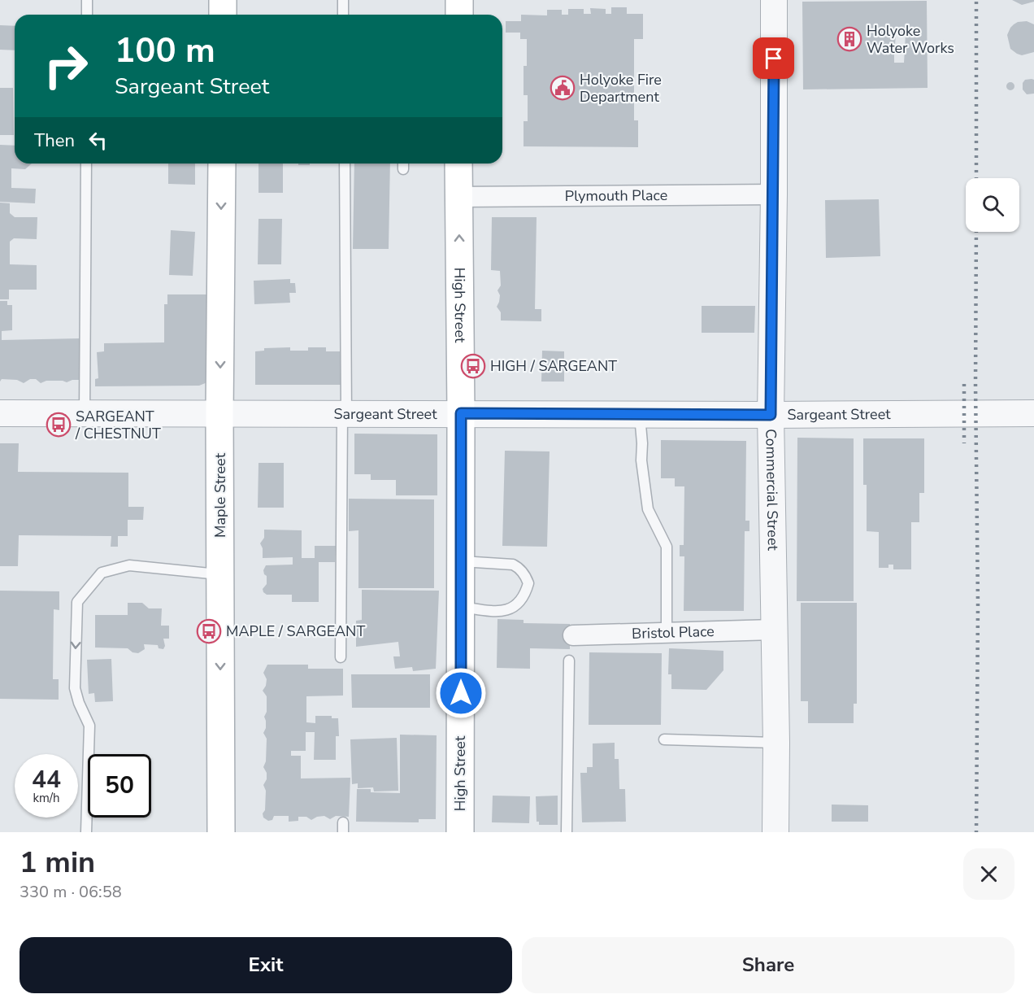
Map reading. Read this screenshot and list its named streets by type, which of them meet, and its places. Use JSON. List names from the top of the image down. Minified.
{"streets":{"main road":["High Street","Maple Street"],"street":["Plymouth Place","Sargeant Street","Commercial Street","Bristol Place"]},"crossings":[["Plymouth Place","High Street"],["Plymouth Place","Commercial Street"],["High Street","Sargeant Street"],["Sargeant Street","Commercial Street"],["Sargeant Street","Maple Street"],["Commercial Street","Bristol Place"]],"one_way":["Maple Street"],"places":{"building":["Holyoke Water Works"],"public building":["Holyoke Fire Department"],"bus stop":["HIGH / SARGEANT","SARGEANT / CHESTNUT","MAPLE / SARGEANT"]},"page":{"turn":["100 m","Sargeant Street"],"then":"Then","speed":"44 km/h","limit":"50","heading":["1 min","330 m · 06:58"],"buttons":["Exit","Share"]}}
